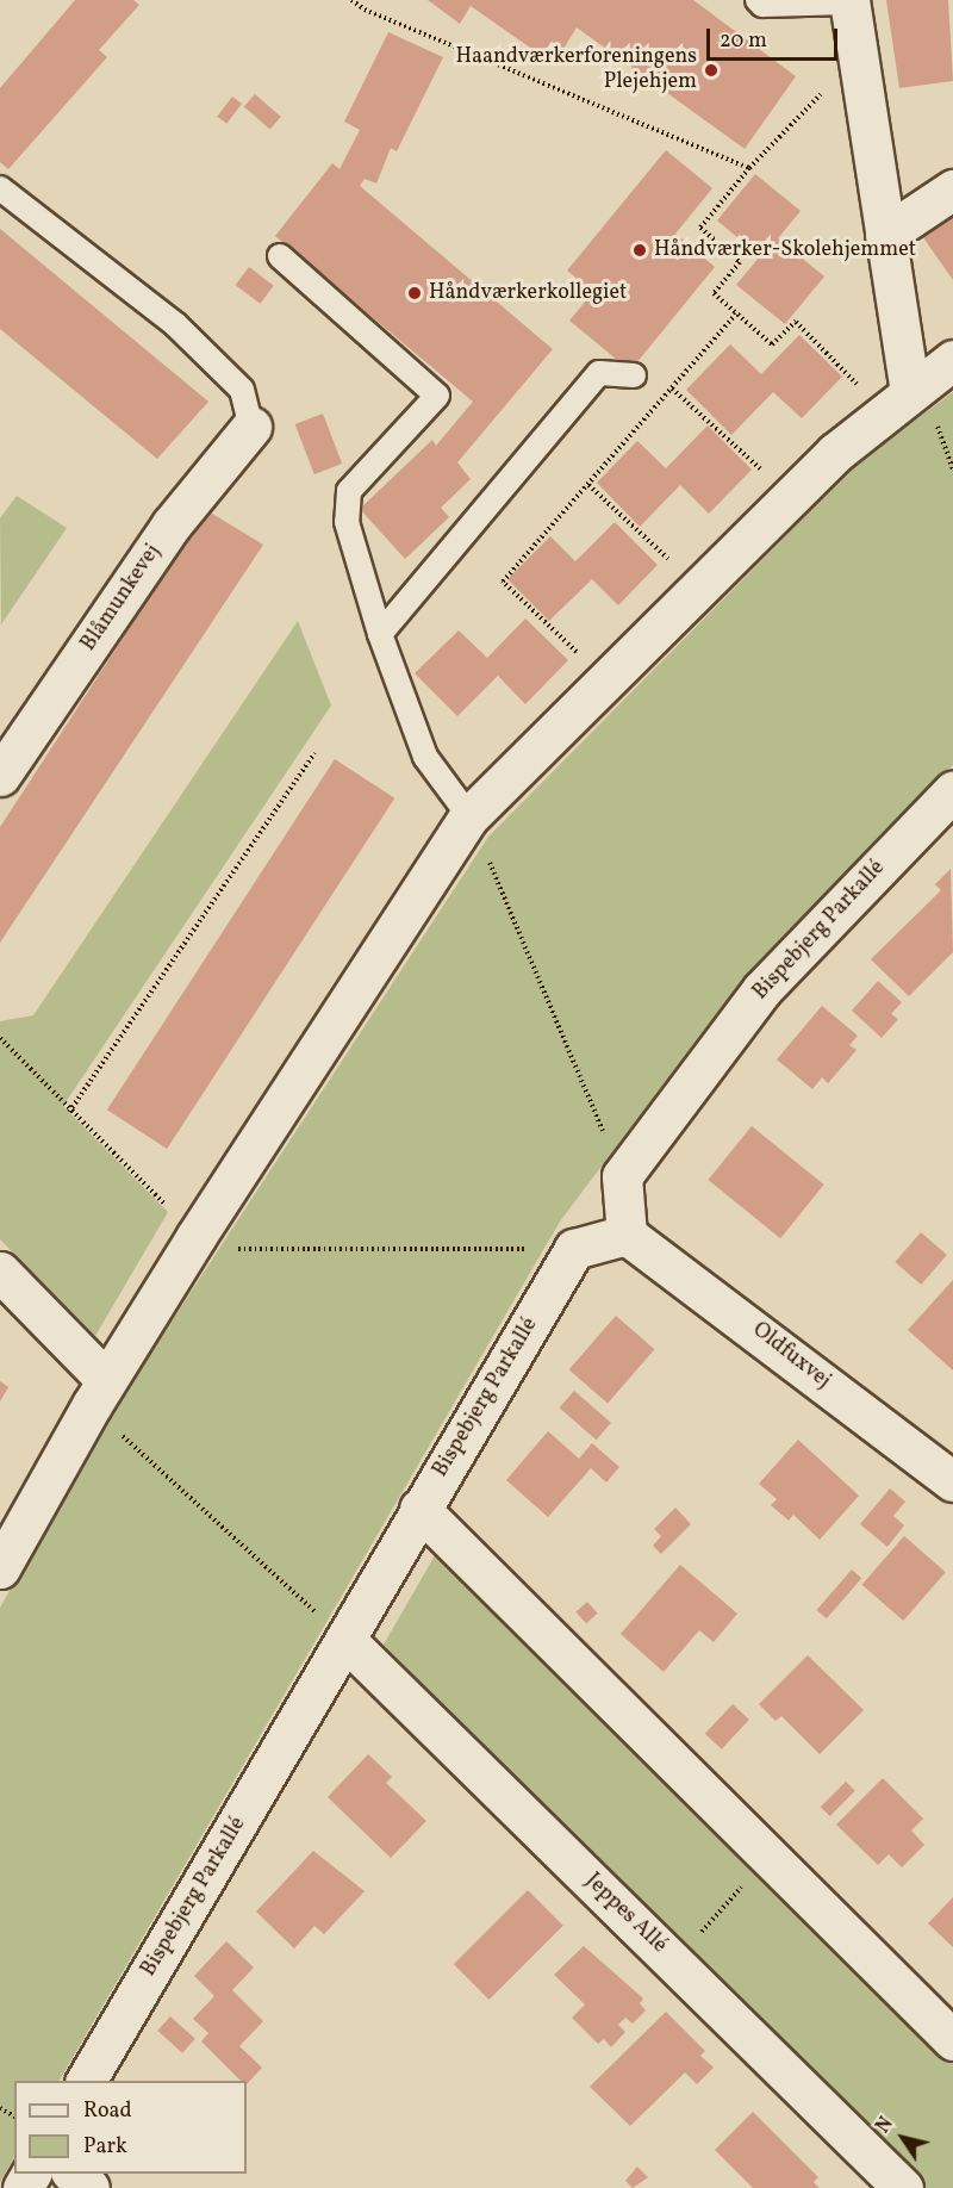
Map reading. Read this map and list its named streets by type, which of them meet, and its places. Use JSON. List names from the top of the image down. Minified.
{"streets":{"street":["Blåmunkevej","Bispebjerg Parkallé","Oldfuxvej","Jeppes Allé"]},"crossings":[["Bispebjerg Parkallé","Jeppes Allé"]],"places":["Haandværkerforeningens Plejehjem","Håndværker-Skolehjemmet","Håndværkerkollegiet"],"legend":["Road","Park"],"scale_bar":"20 m","north":"top left"}
